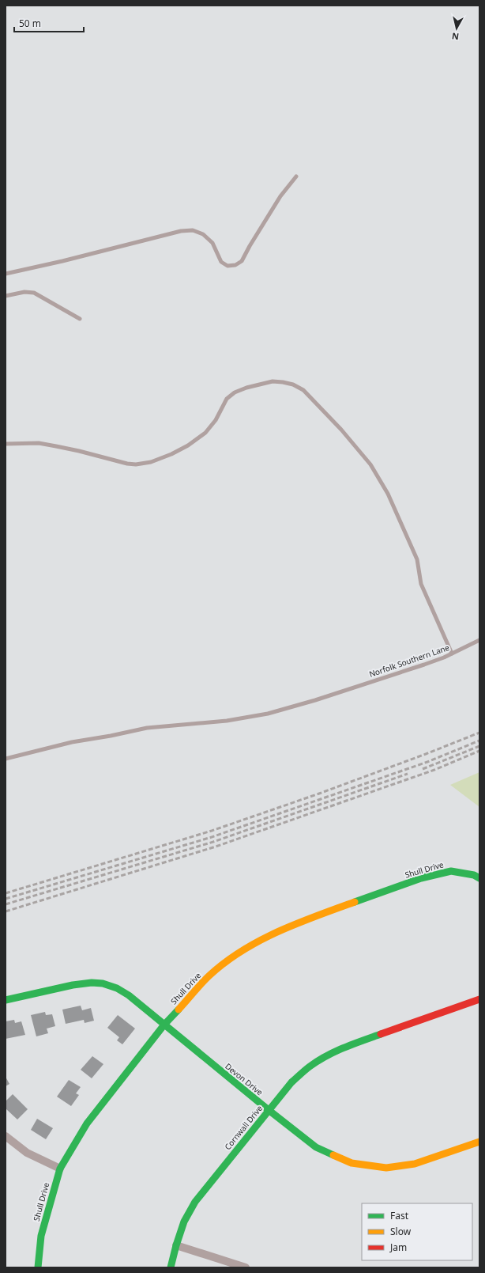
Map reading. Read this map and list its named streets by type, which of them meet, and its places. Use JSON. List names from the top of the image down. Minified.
{"streets":{"street":["Shull Drive","Devon Drive","Cornwall Drive"],"lane":["Norfolk Southern Lane"]},"crossings":[["Shull Drive","Devon Drive"],["Devon Drive","Cornwall Drive"]],"legend":["Fast","Slow","Jam"],"scale_bar":"50 m","north":"bottom"}
